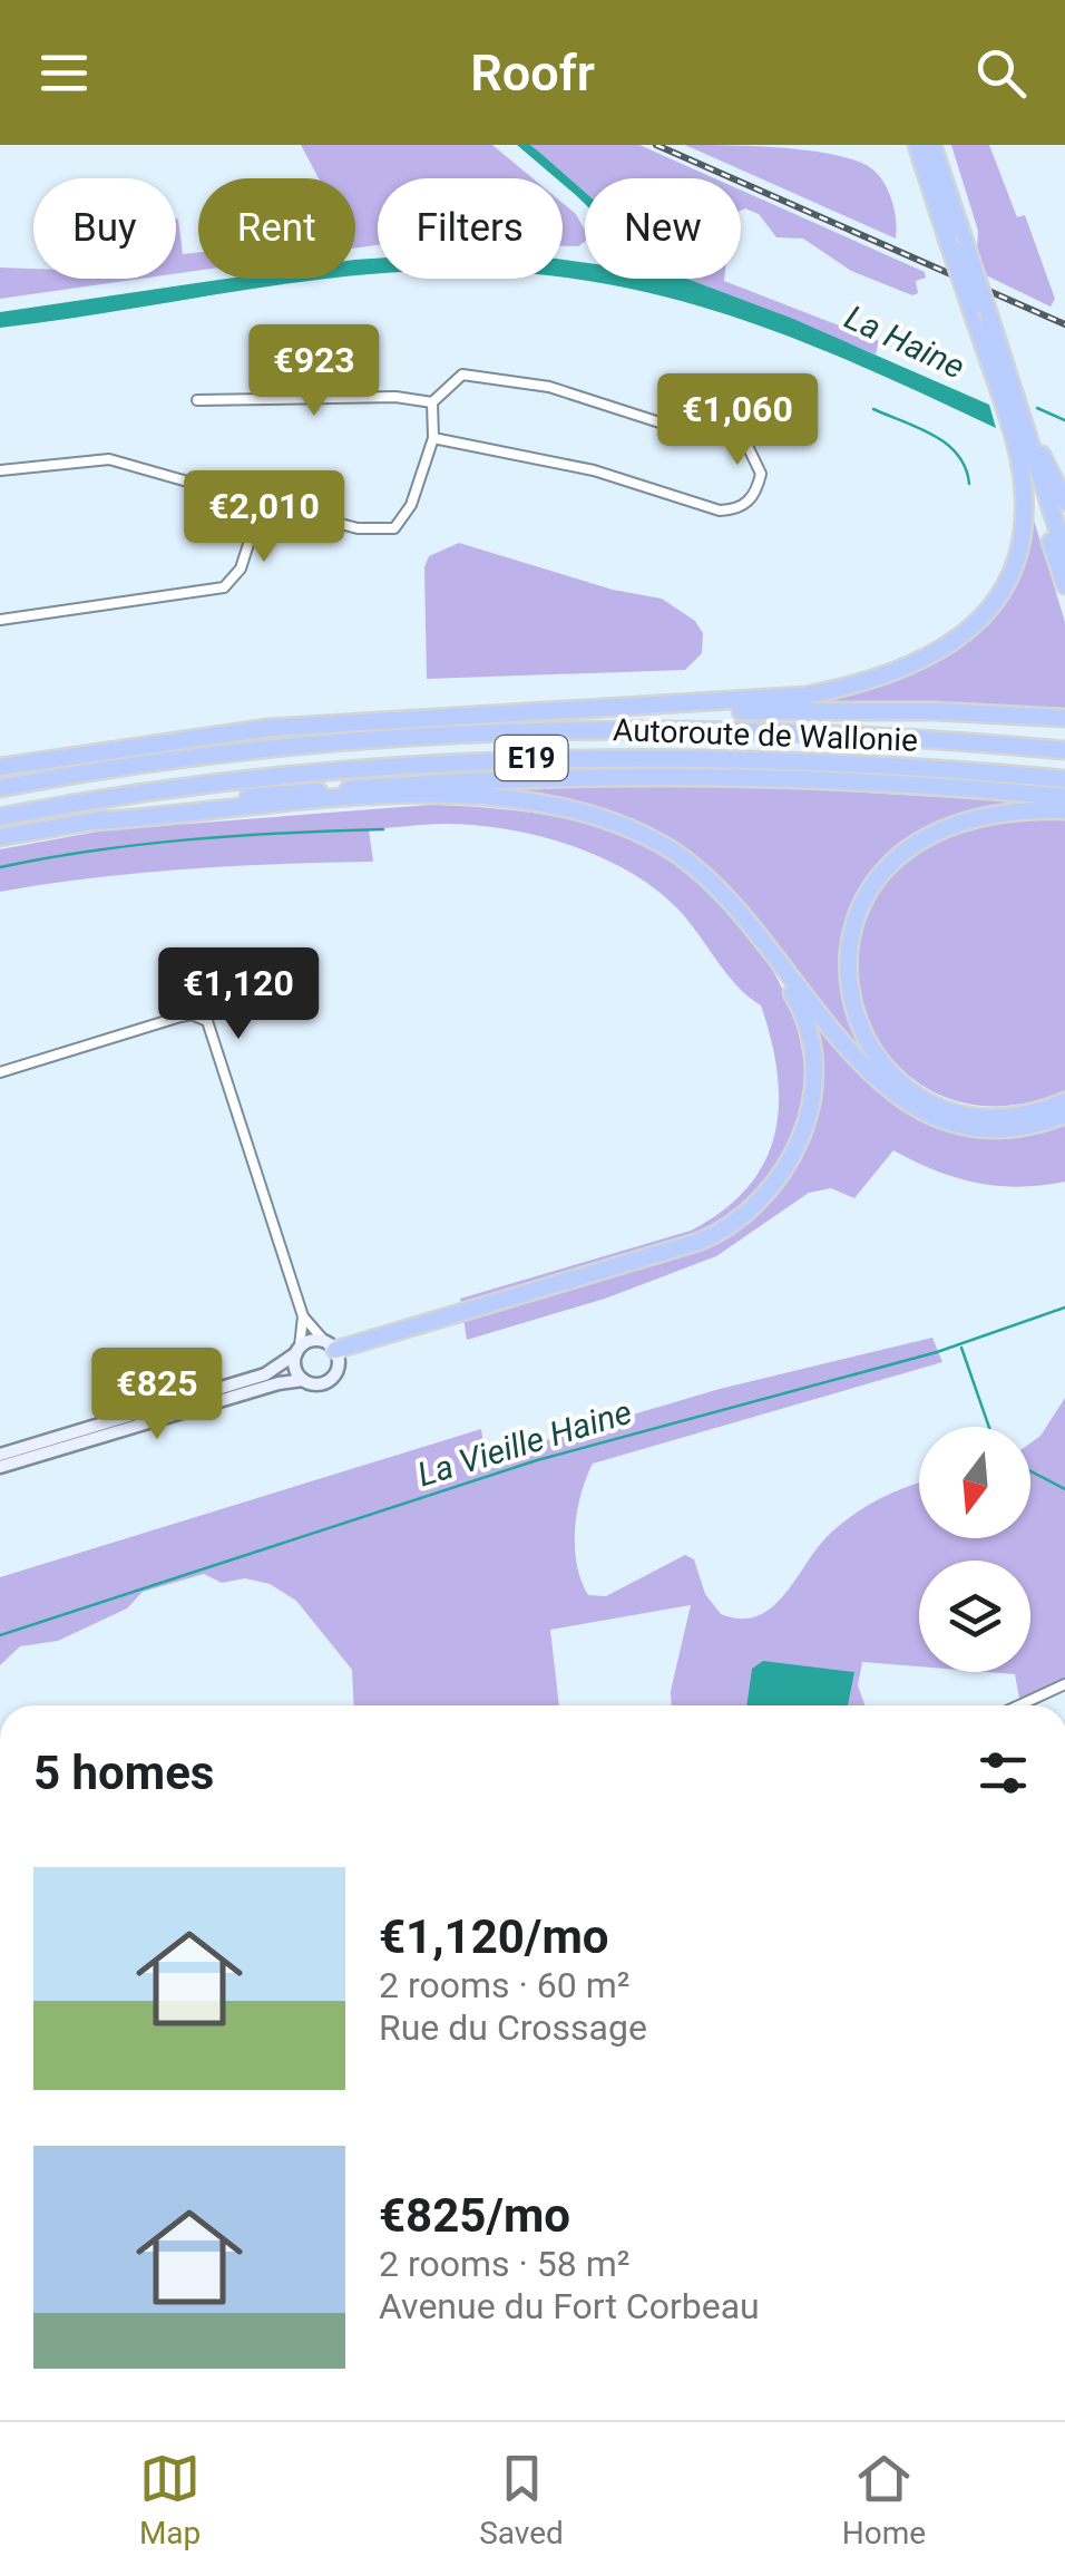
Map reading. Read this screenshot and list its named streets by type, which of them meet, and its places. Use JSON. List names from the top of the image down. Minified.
{"streets":{"highway":["Autoroute de Wallonie","E19"]},"water":["La Haine","La Vieille Haine"],"north":"bottom","page":{"header":"Roofr","chip":["Buy","Rent","Filters","New"],"price":["€923","€1,060","€2,010","€1,120","€825"],"heading":"5 homes","list":[{"name":"€1,120/mo","note":"2 rooms · 60 m² · Rue du Crossage"},{"name":"€825/mo","note":"2 rooms · 58 m² · Avenue du Fort Corbeau"}],"tabs":["Map","Saved","Home"]}}
